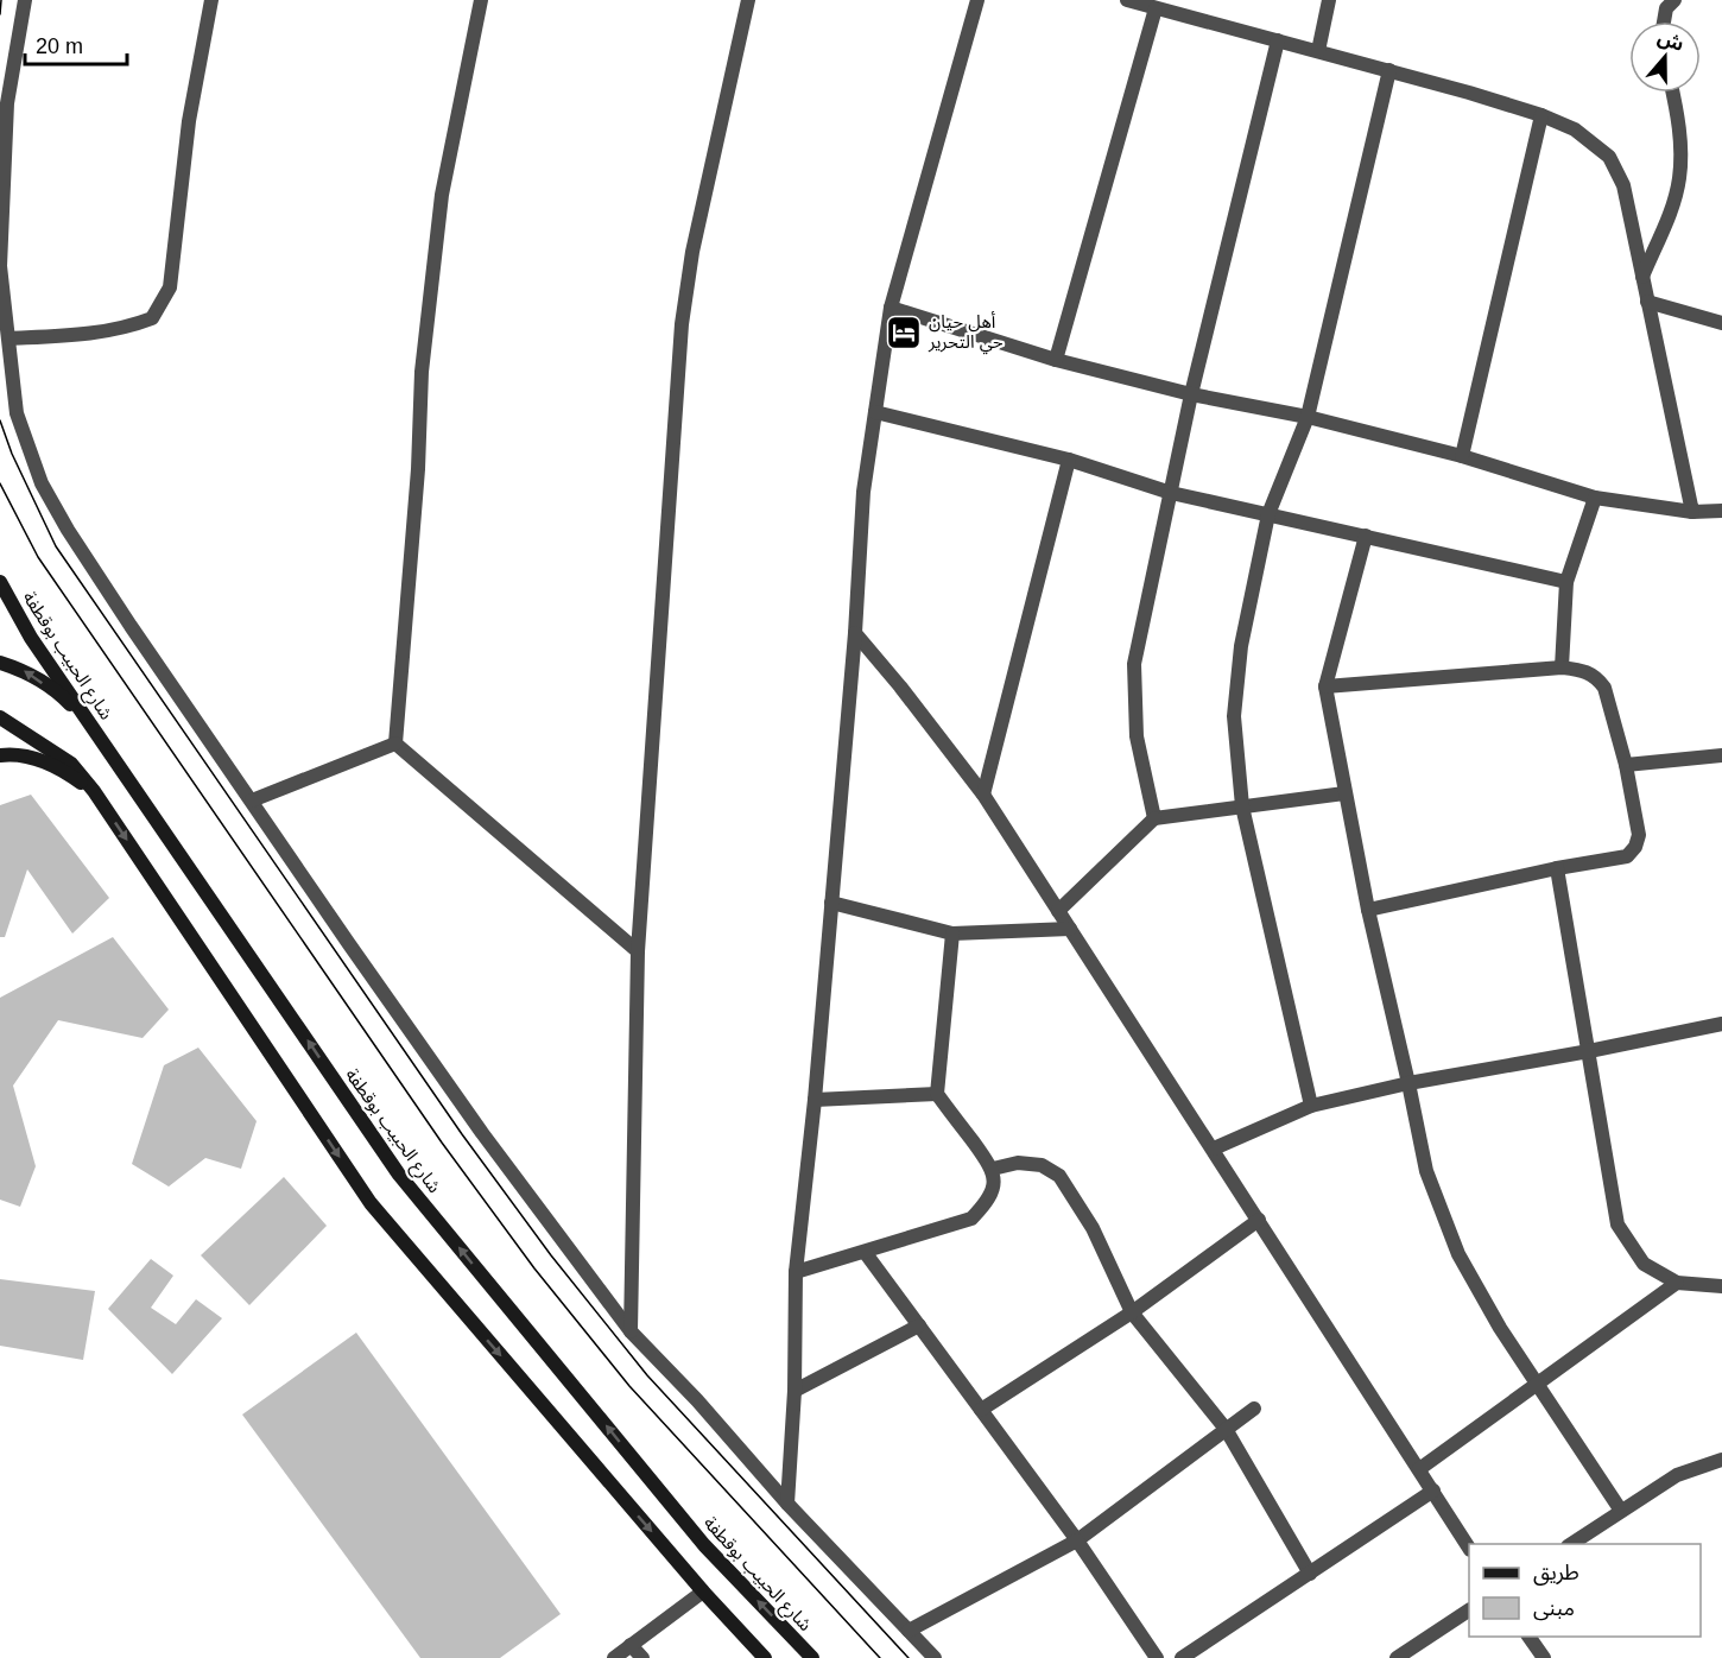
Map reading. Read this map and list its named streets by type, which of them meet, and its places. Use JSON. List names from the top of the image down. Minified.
{"streets":{"main road":["شارع الحبيب بوقطفة"]},"places":{"hotel":["أهل حيان حي التحرير"]},"legend":["طريق","مبنى"],"scale_bar":"20 m","north":"top"}
